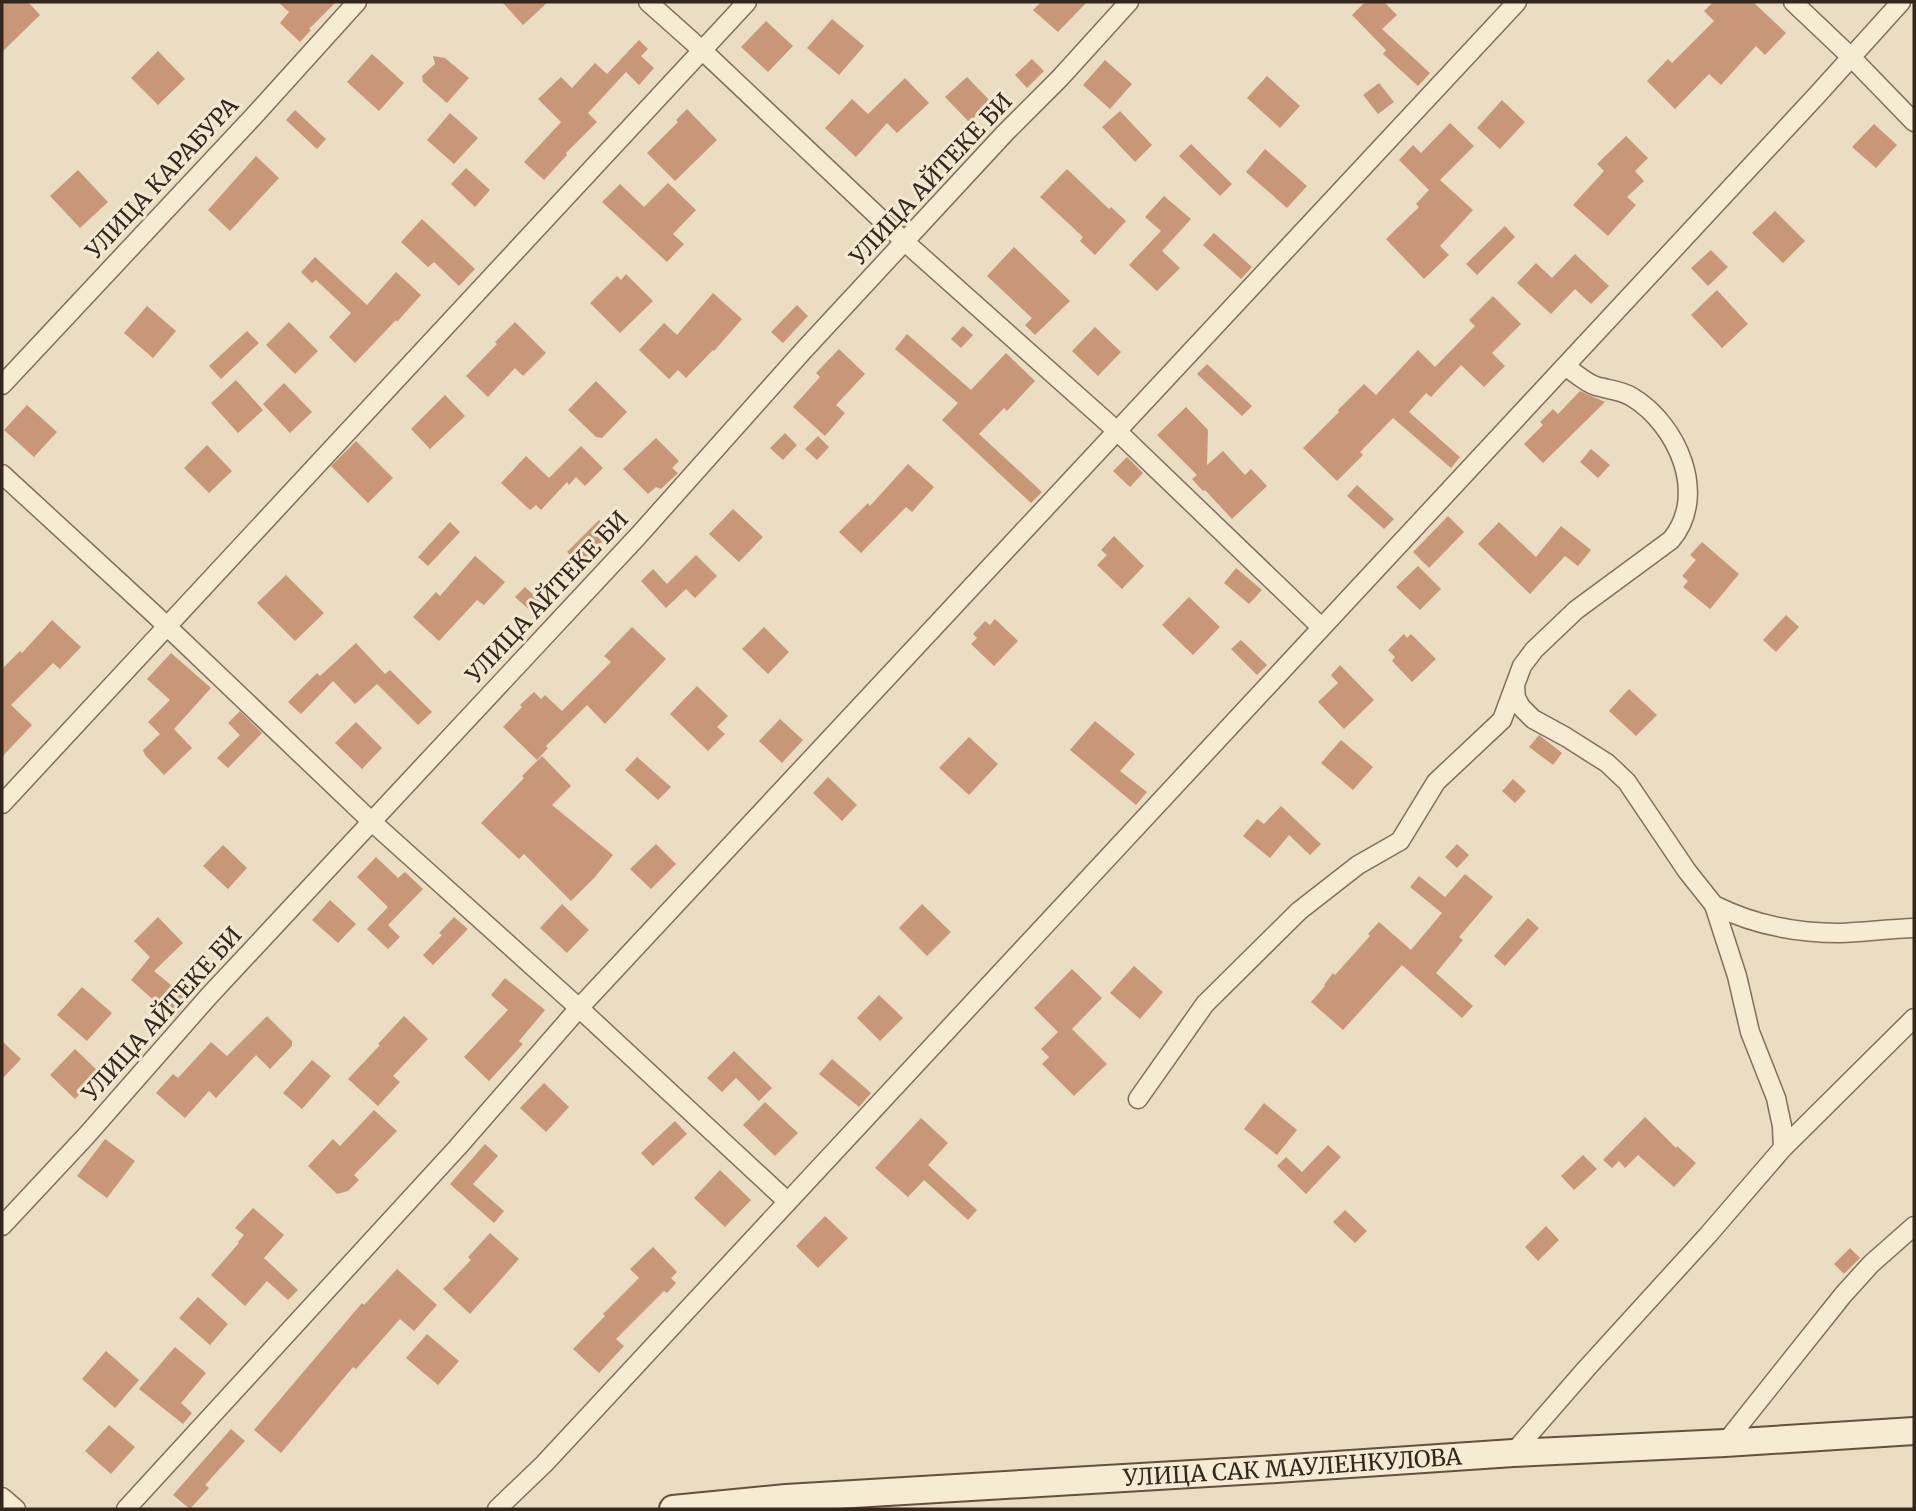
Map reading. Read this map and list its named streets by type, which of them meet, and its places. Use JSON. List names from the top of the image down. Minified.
{"streets":{"main road":["УЛИЦА САК МАУЛЕНКУЛОВА"],"street":["УЛИЦА КАРАБУРА","УЛИЦА АЙТЕКЕ БИ"]}}
